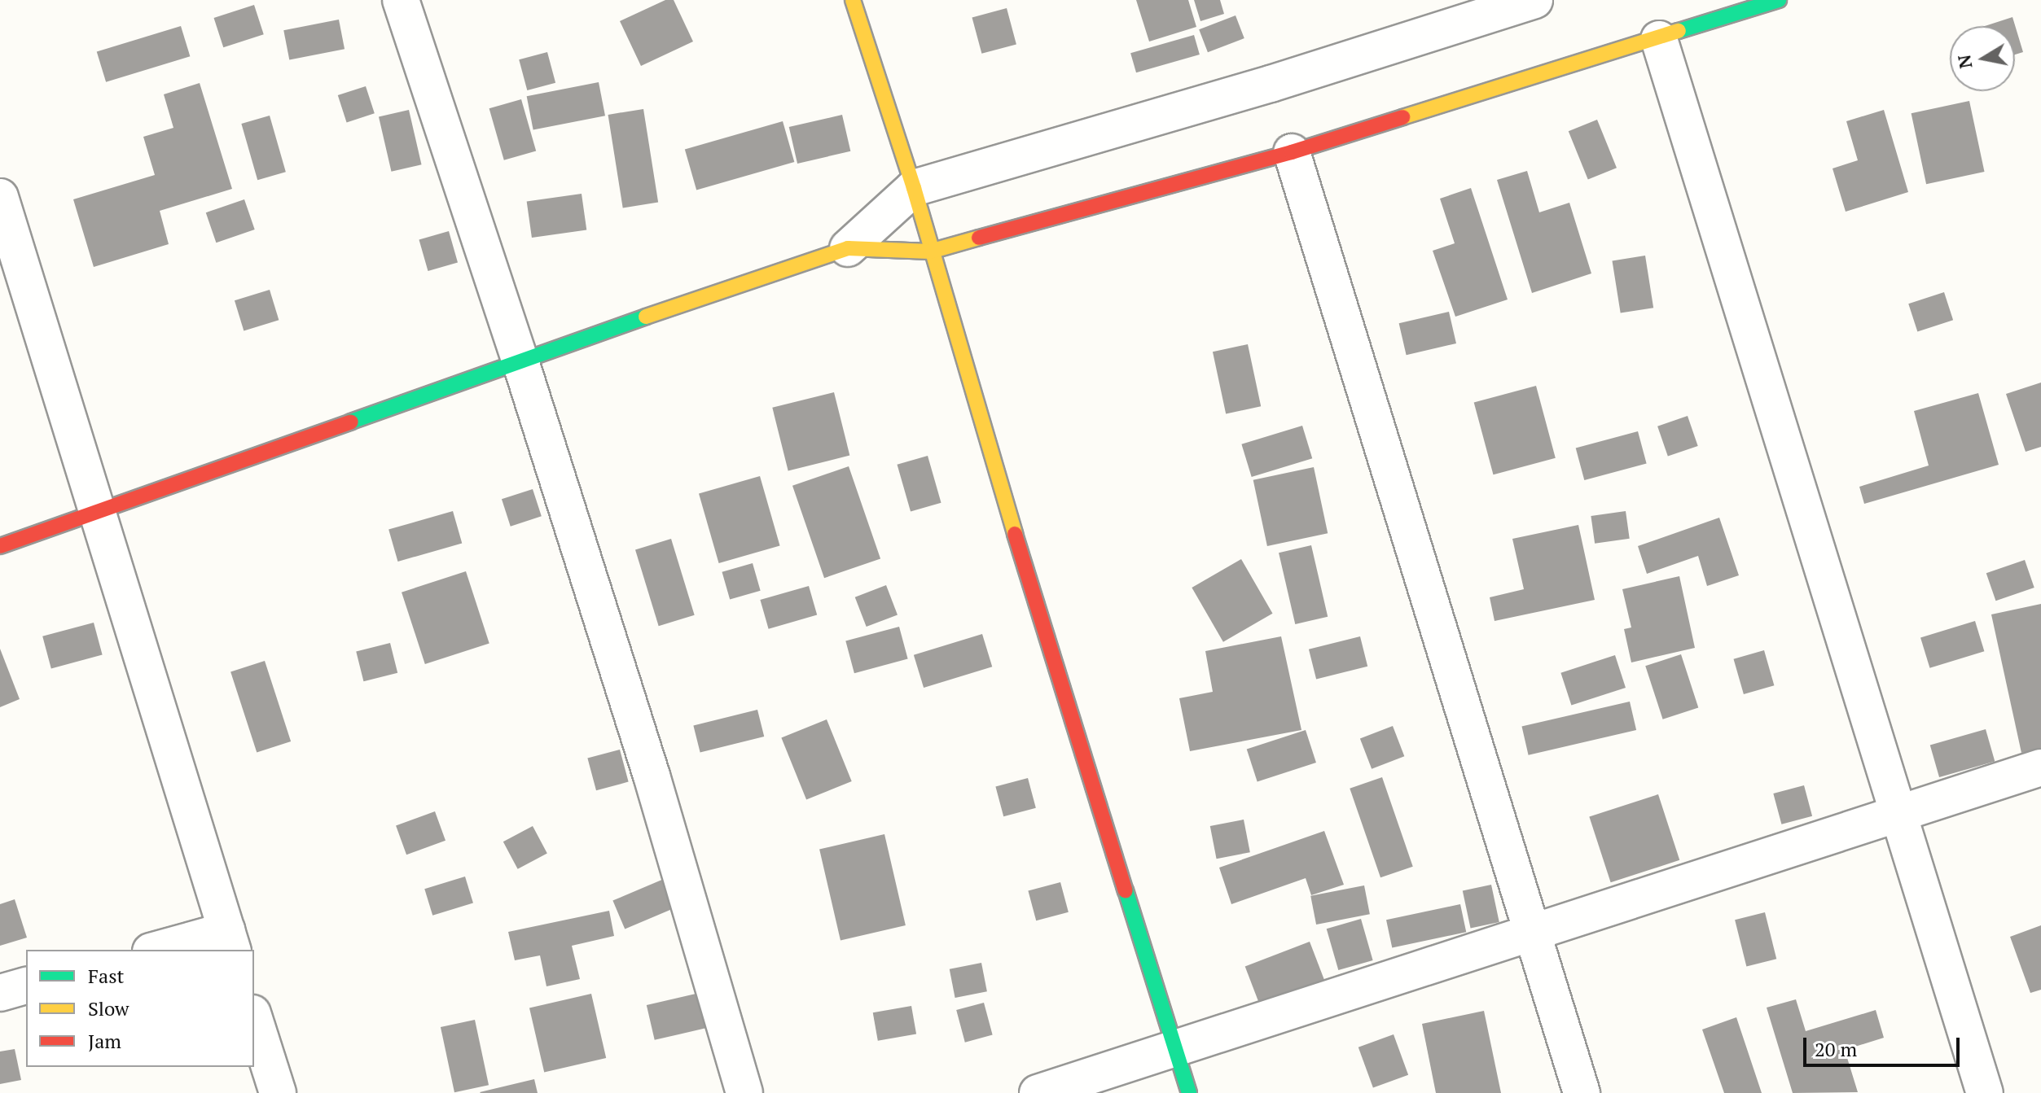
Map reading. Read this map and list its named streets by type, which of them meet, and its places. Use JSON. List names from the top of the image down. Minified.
{"legend":["Fast","Slow","Jam"],"scale_bar":"20 m","north":"left"}
